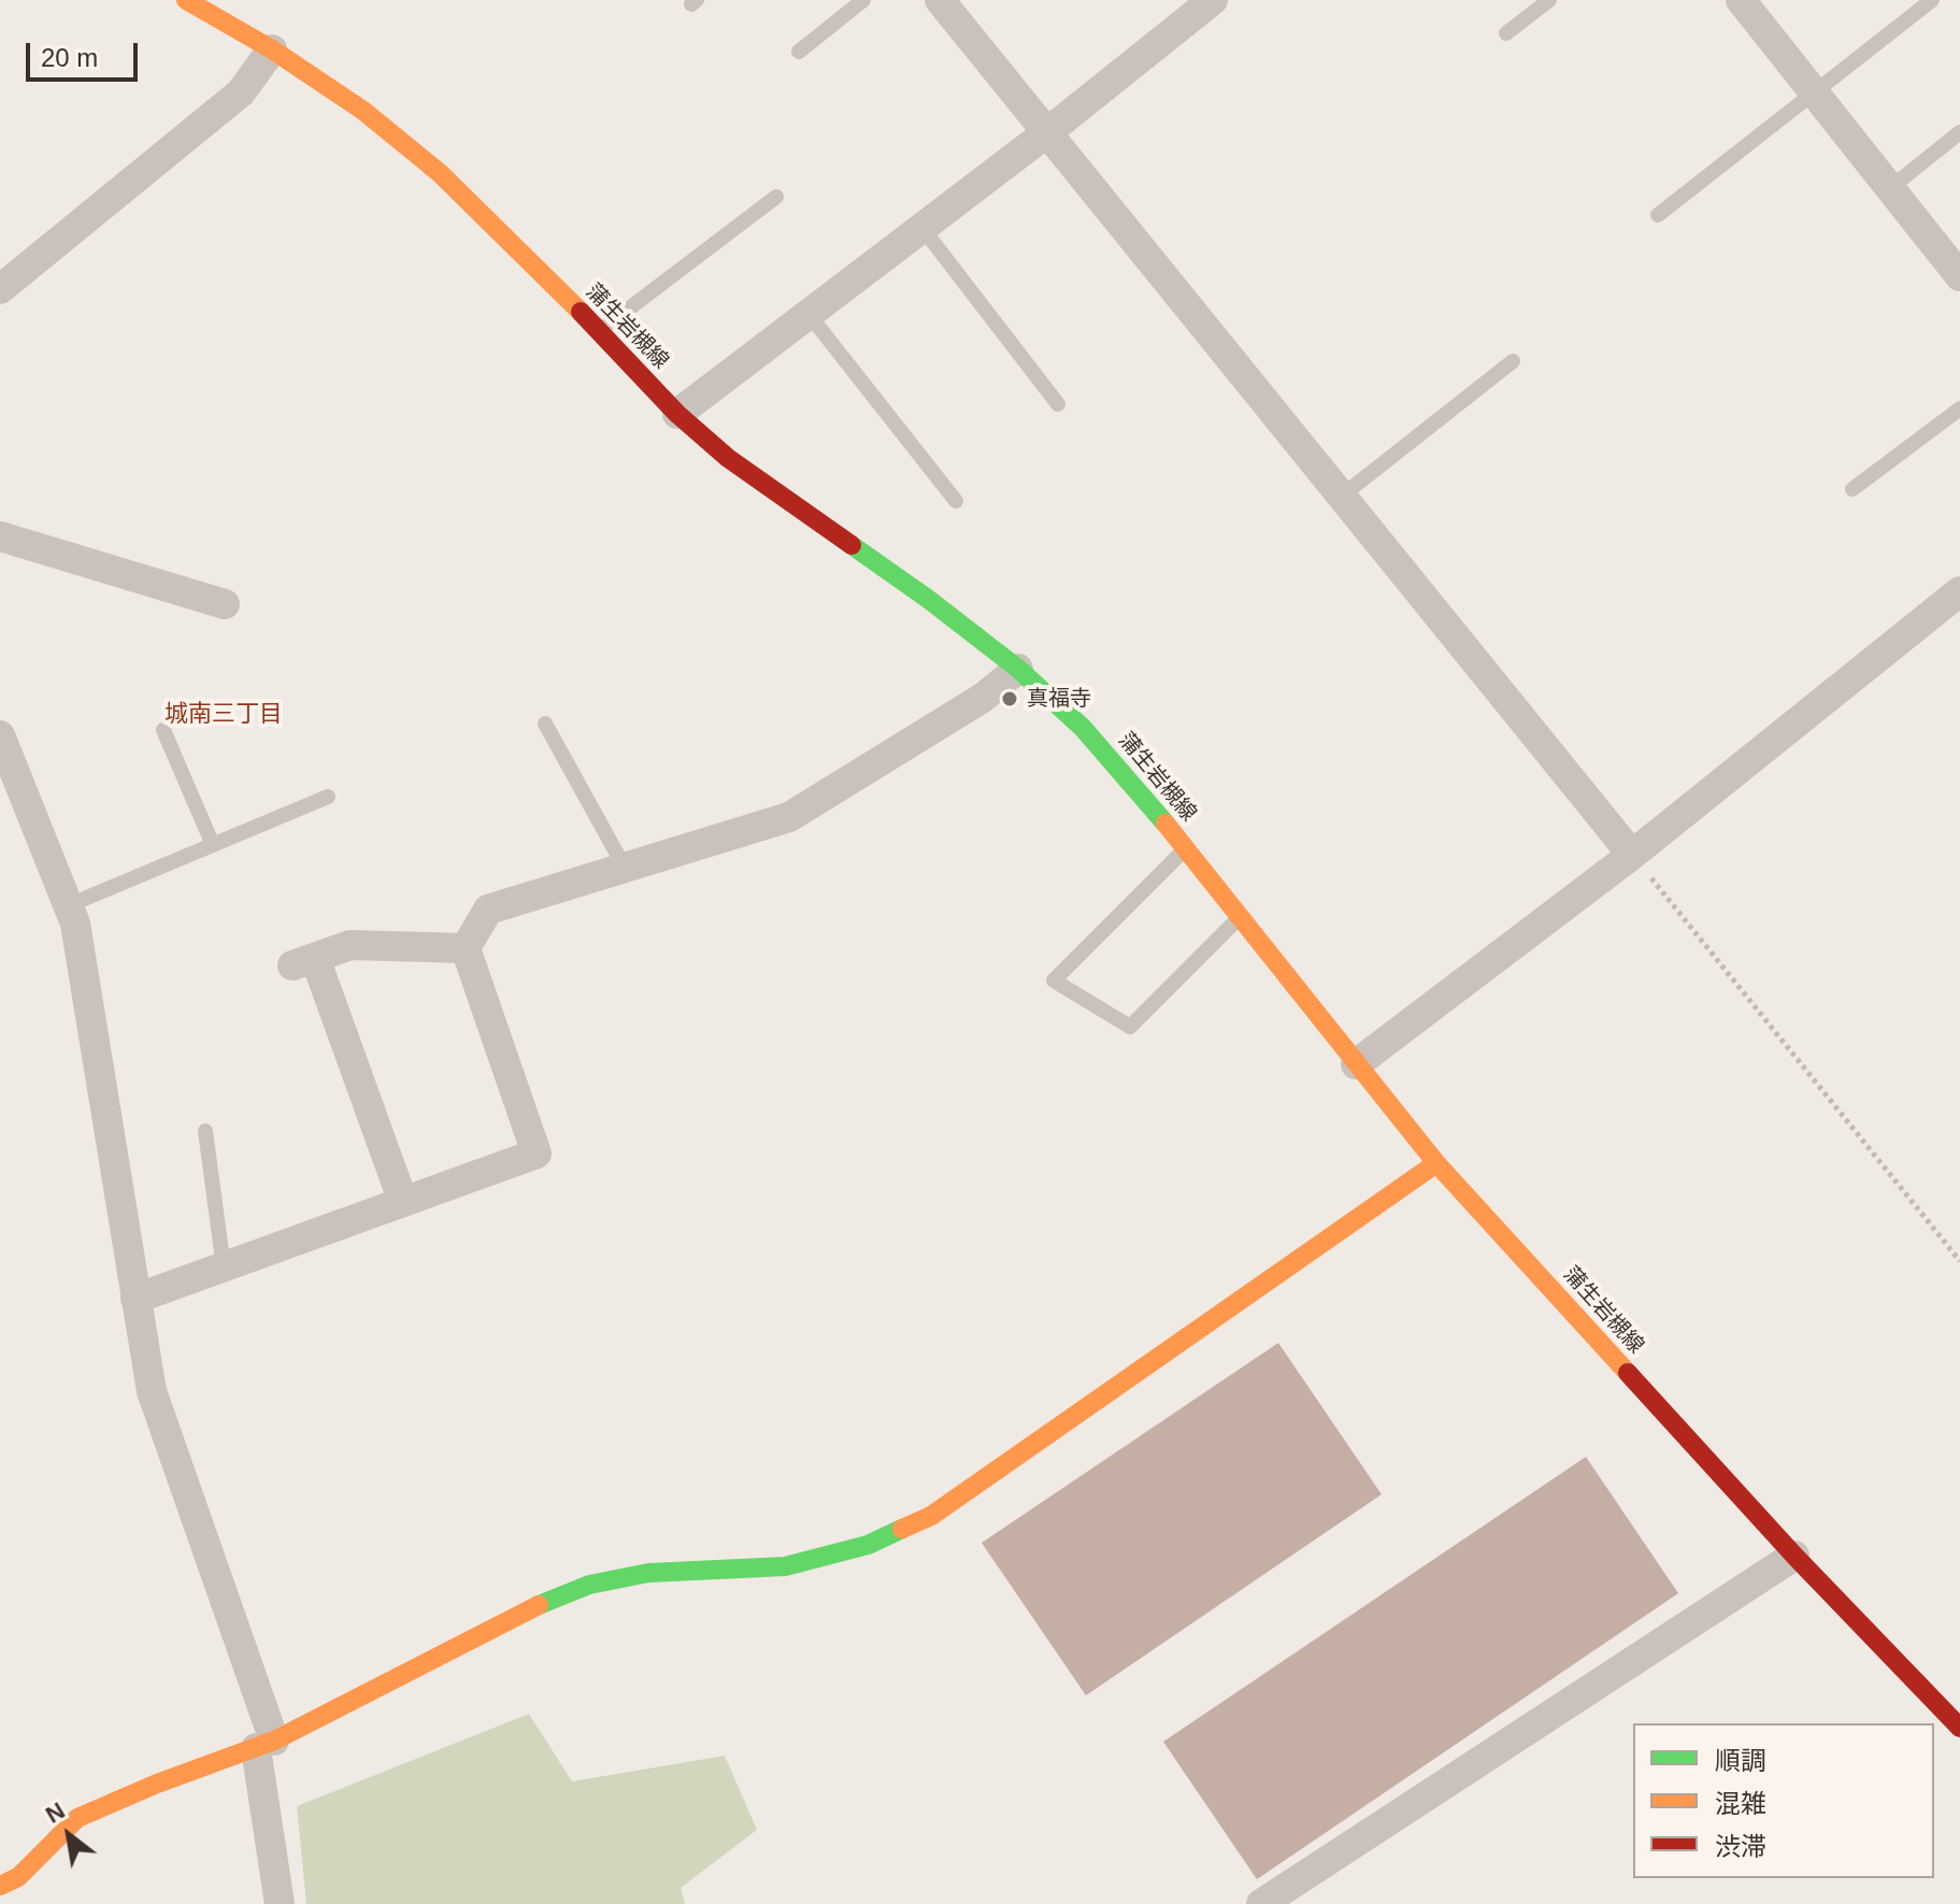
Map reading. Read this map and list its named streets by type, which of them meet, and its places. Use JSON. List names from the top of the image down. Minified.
{"streets":{"main road":["蒲生岩槻線"]},"districts":["城南三丁目"],"places":["真福寺"],"legend":["順調","混雑","渋滞"],"scale_bar":"20 m","north":"top left"}
